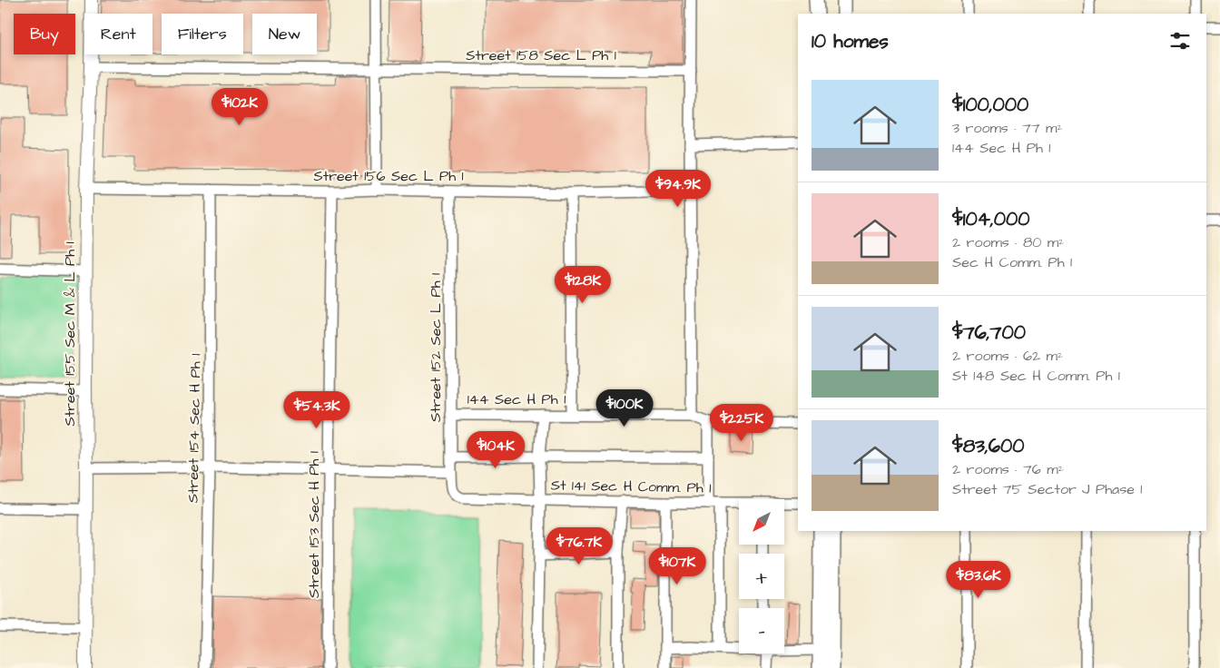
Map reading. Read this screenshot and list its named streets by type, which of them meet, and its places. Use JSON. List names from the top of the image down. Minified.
{"streets":{"street":["Street 158 Sec L Ph 1","Street 156 Sec L Ph 1","Street 155 Sec M & L Ph 1","Street 152 Sec L Ph 1","144 Sec H Ph 1","Street 154 Sec H Ph 1","St 141 Sec H Comm. Ph 1","Street 153 Sec H Ph 1"]},"crossings":[["Street 158 Sec L Ph 1","Street 155 Sec M & L Ph 1"],["Street 156 Sec L Ph 1","Street 155 Sec M & L Ph 1"],["Street 156 Sec L Ph 1","Street 152 Sec L Ph 1"],["Street 156 Sec L Ph 1","Street 154 Sec H Ph 1"],["Street 156 Sec L Ph 1","Street 153 Sec H Ph 1"],["Street 152 Sec L Ph 1","144 Sec H Ph 1"],["Street 152 Sec L Ph 1","St 141 Sec H Comm. Ph 1"]],"north":"bottom left","page":{"chip":["Buy","Rent","Filters","New"],"heading":"10 homes","list":[{"name":"$100,000","note":"3 rooms · 77 m² · 144 Sec H Ph 1"},{"name":"$104,000","note":"2 rooms · 80 m² · Sec H Comm. Ph 1"},{"name":"$76,700","note":"2 rooms · 62 m² · St 148 Sec H Comm. Ph 1"},{"name":"$83,600","note":"2 rooms · 76 m² · Street 75 Sector J Phase 1"}],"price":["$102K","$94.9K","$128K","$100K","$54.3K","$225K","$104K","$76.7K","$107K","$83.6K"],"map_buttons":["+","−"]}}
